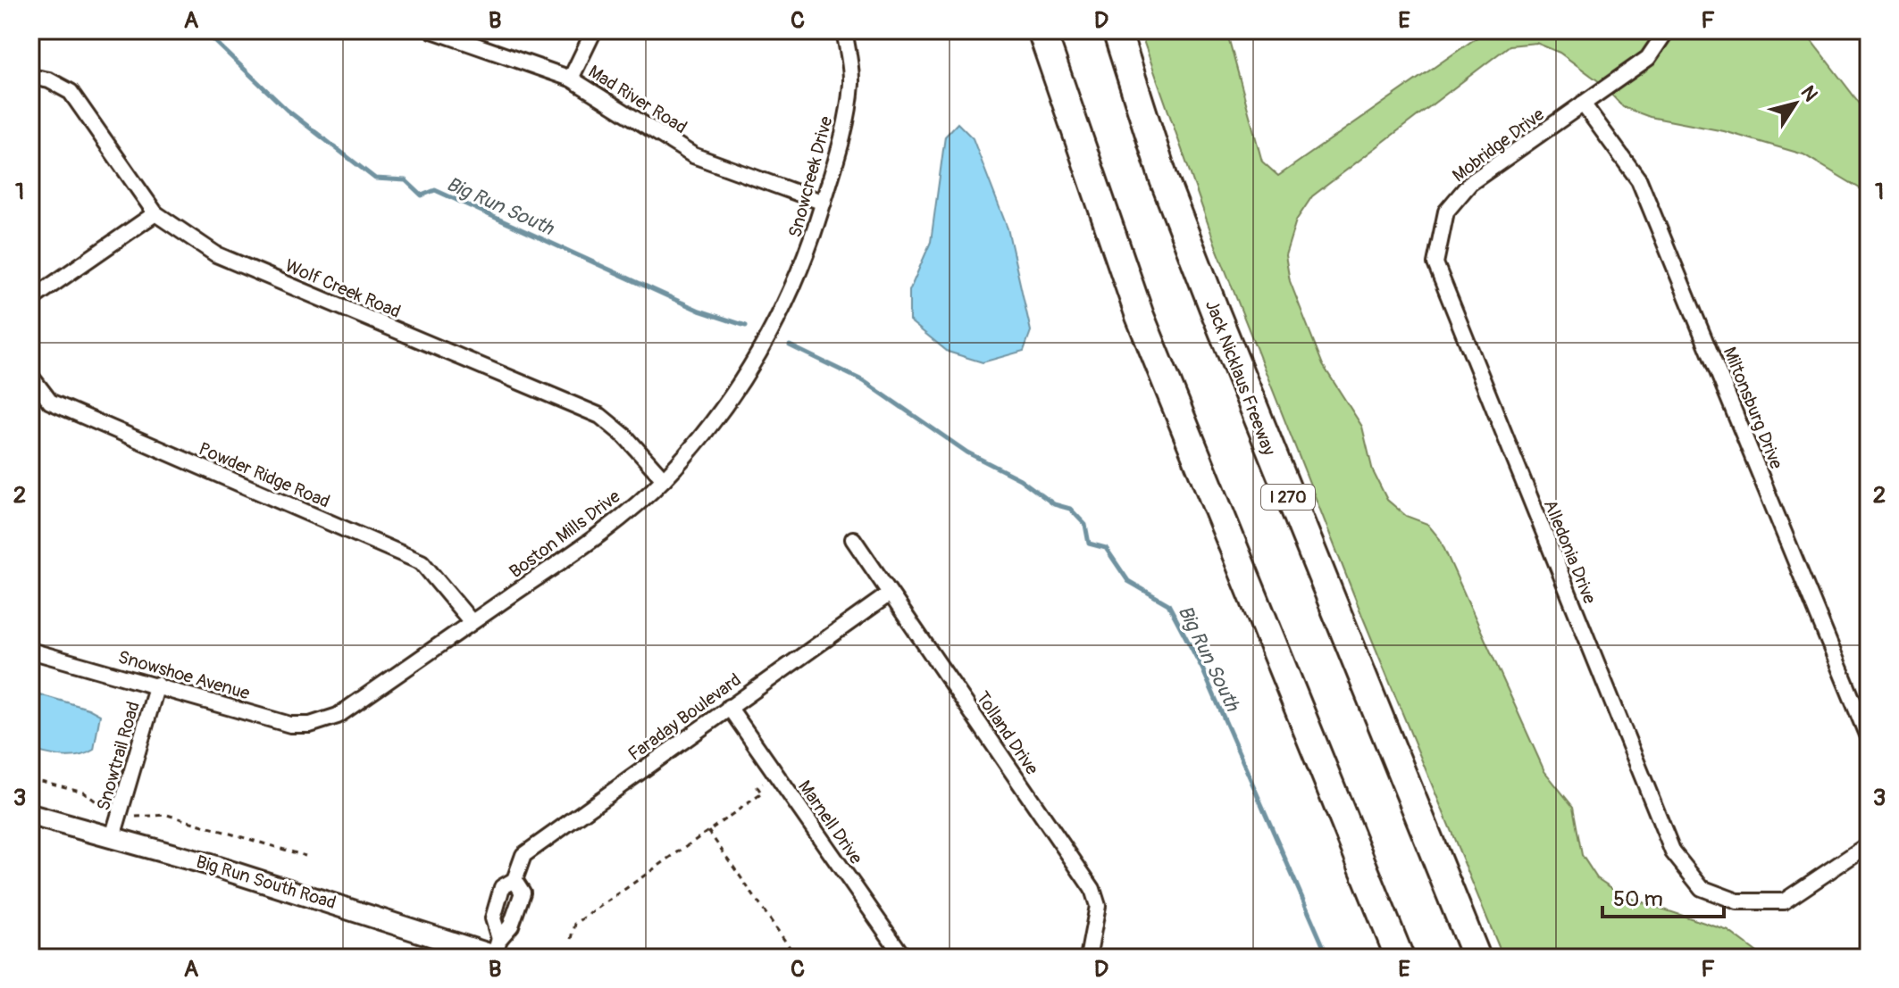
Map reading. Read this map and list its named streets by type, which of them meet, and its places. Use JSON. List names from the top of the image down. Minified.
{"streets":{"highway":["Jack Nicklaus Freeway","I 270"],"street":["Mad River Road","Mobridge Drive","Snowcreek Drive","Wolf Creek Road","Miltonsburg Drive","Powder Ridge Road","Boston Mills Drive","Alledonia Drive","Snowshoe Avenue","Faraday Boulevard","Tolland Drive","Snowtrail Road","Marnell Drive","Big Run South Road"]},"crossings":[["Mad River Road","Snowcreek Drive"],["Mobridge Drive","Miltonsburg Drive"],["Mobridge Drive","Alledonia Drive"],["Snowcreek Drive","Boston Mills Drive"],["Wolf Creek Road","Boston Mills Drive"],["Powder Ridge Road","Boston Mills Drive"],["Boston Mills Drive","Snowshoe Avenue"],["Snowshoe Avenue","Snowtrail Road"],["Faraday Boulevard","Tolland Drive"],["Faraday Boulevard","Marnell Drive"],["Faraday Boulevard","Big Run South Road"],["Snowtrail Road","Big Run South Road"]],"water":["Big Run South"],"scale_bar":"50 m","north":"top right","grid":{"columns":["A","B","C","D","E","F"],"rows":["1","2","3"]}}
